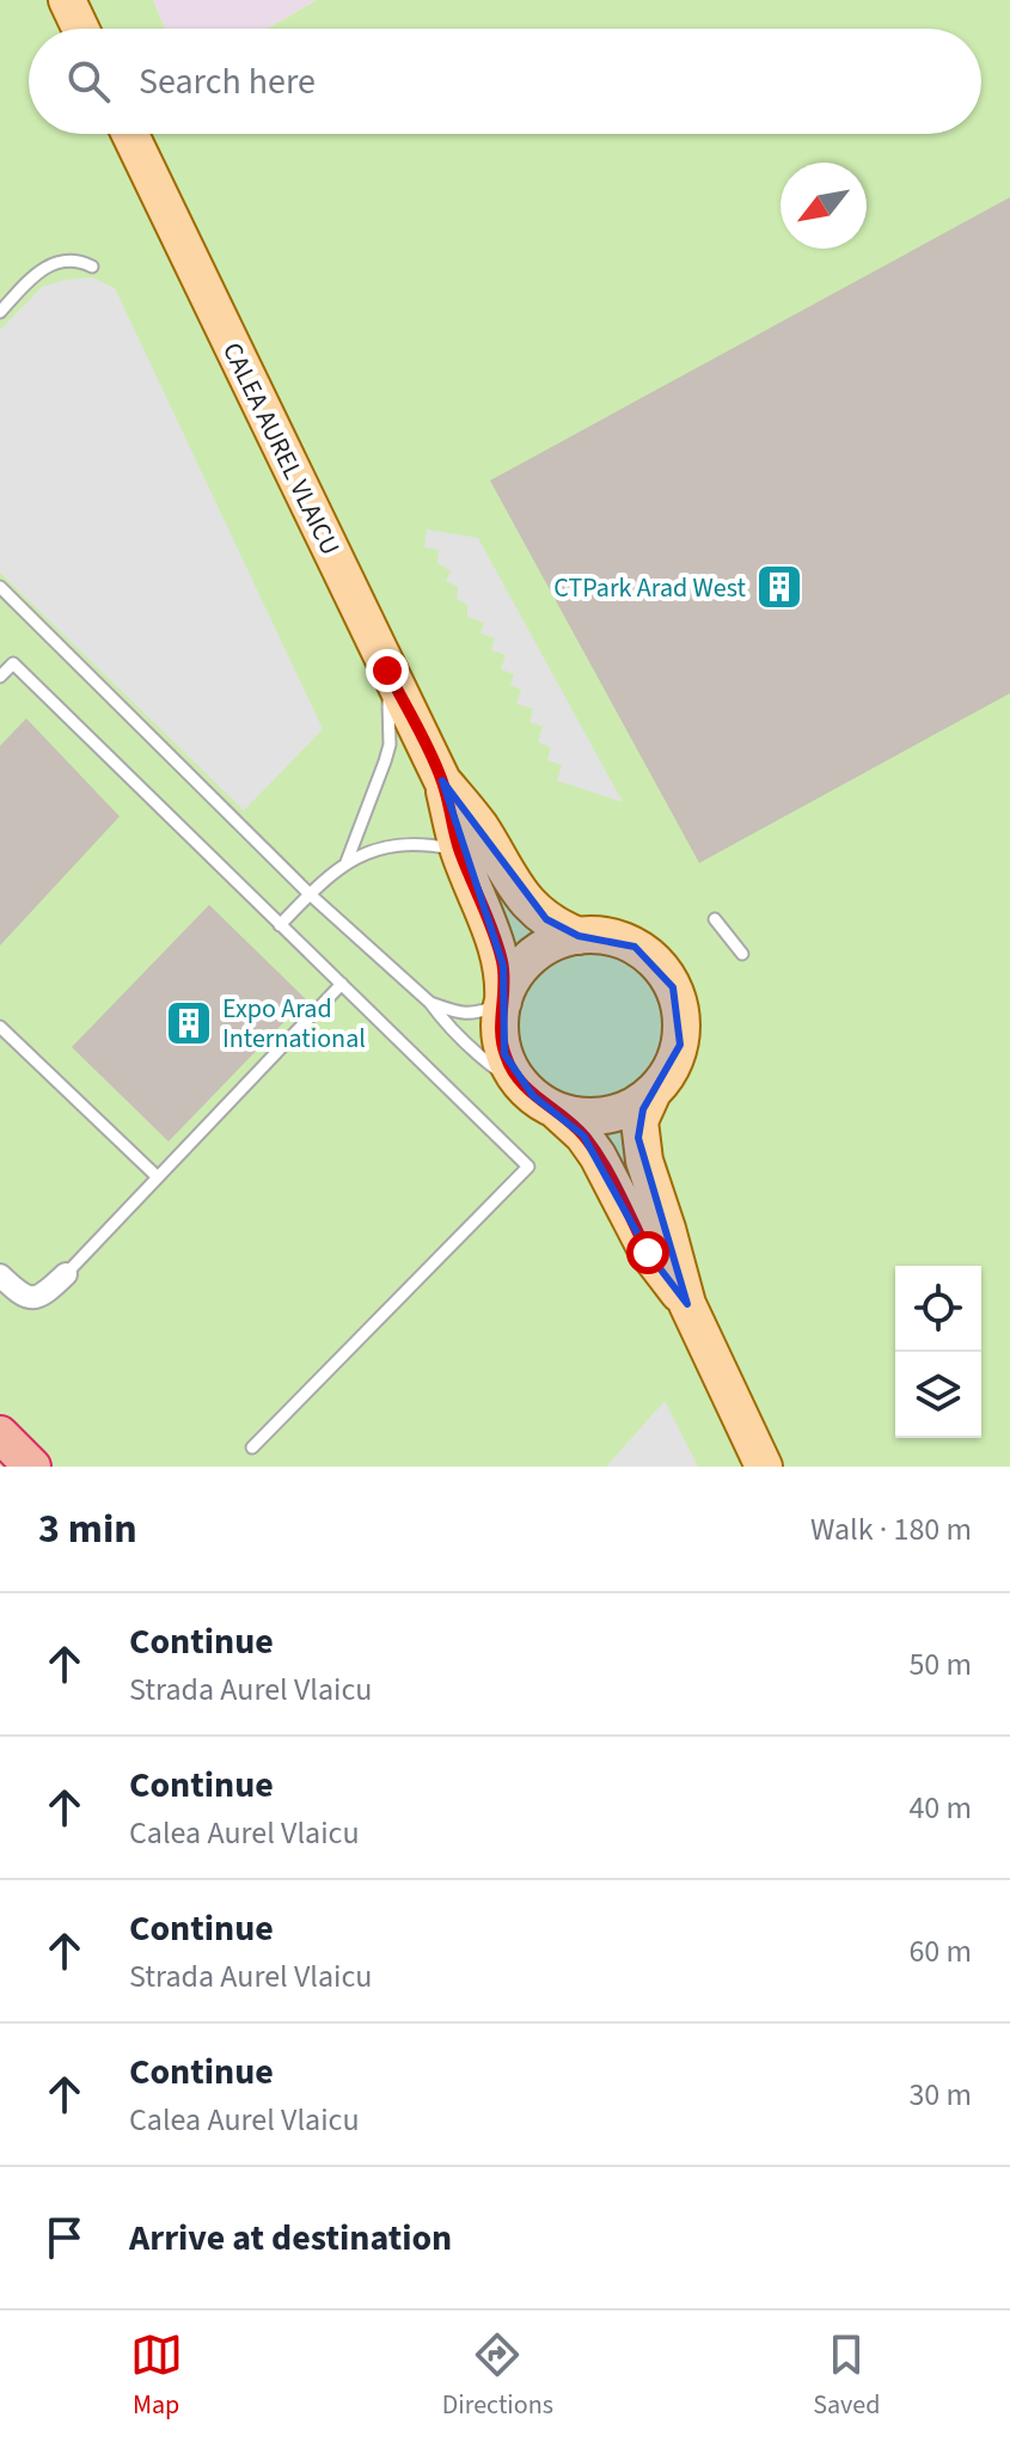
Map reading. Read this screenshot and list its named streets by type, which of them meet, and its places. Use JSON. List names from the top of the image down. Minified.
{"streets":{"main road":["CALEA AUREL VLAICU"]},"places":{"building":["CTPark Arad West","Expo Arad International"]},"north":"bottom left","page":{"search":"Search here","heading":["3 min","Walk · 180 m"],"list":[["Continue","Strada Aurel Vlaicu","50 m"],["Continue","Calea Aurel Vlaicu","40 m"],["Continue","Strada Aurel Vlaicu","60 m"],["Continue","Calea Aurel Vlaicu","30 m"],"Arrive at destination"],"nav":["Map","Directions","Saved"]}}
